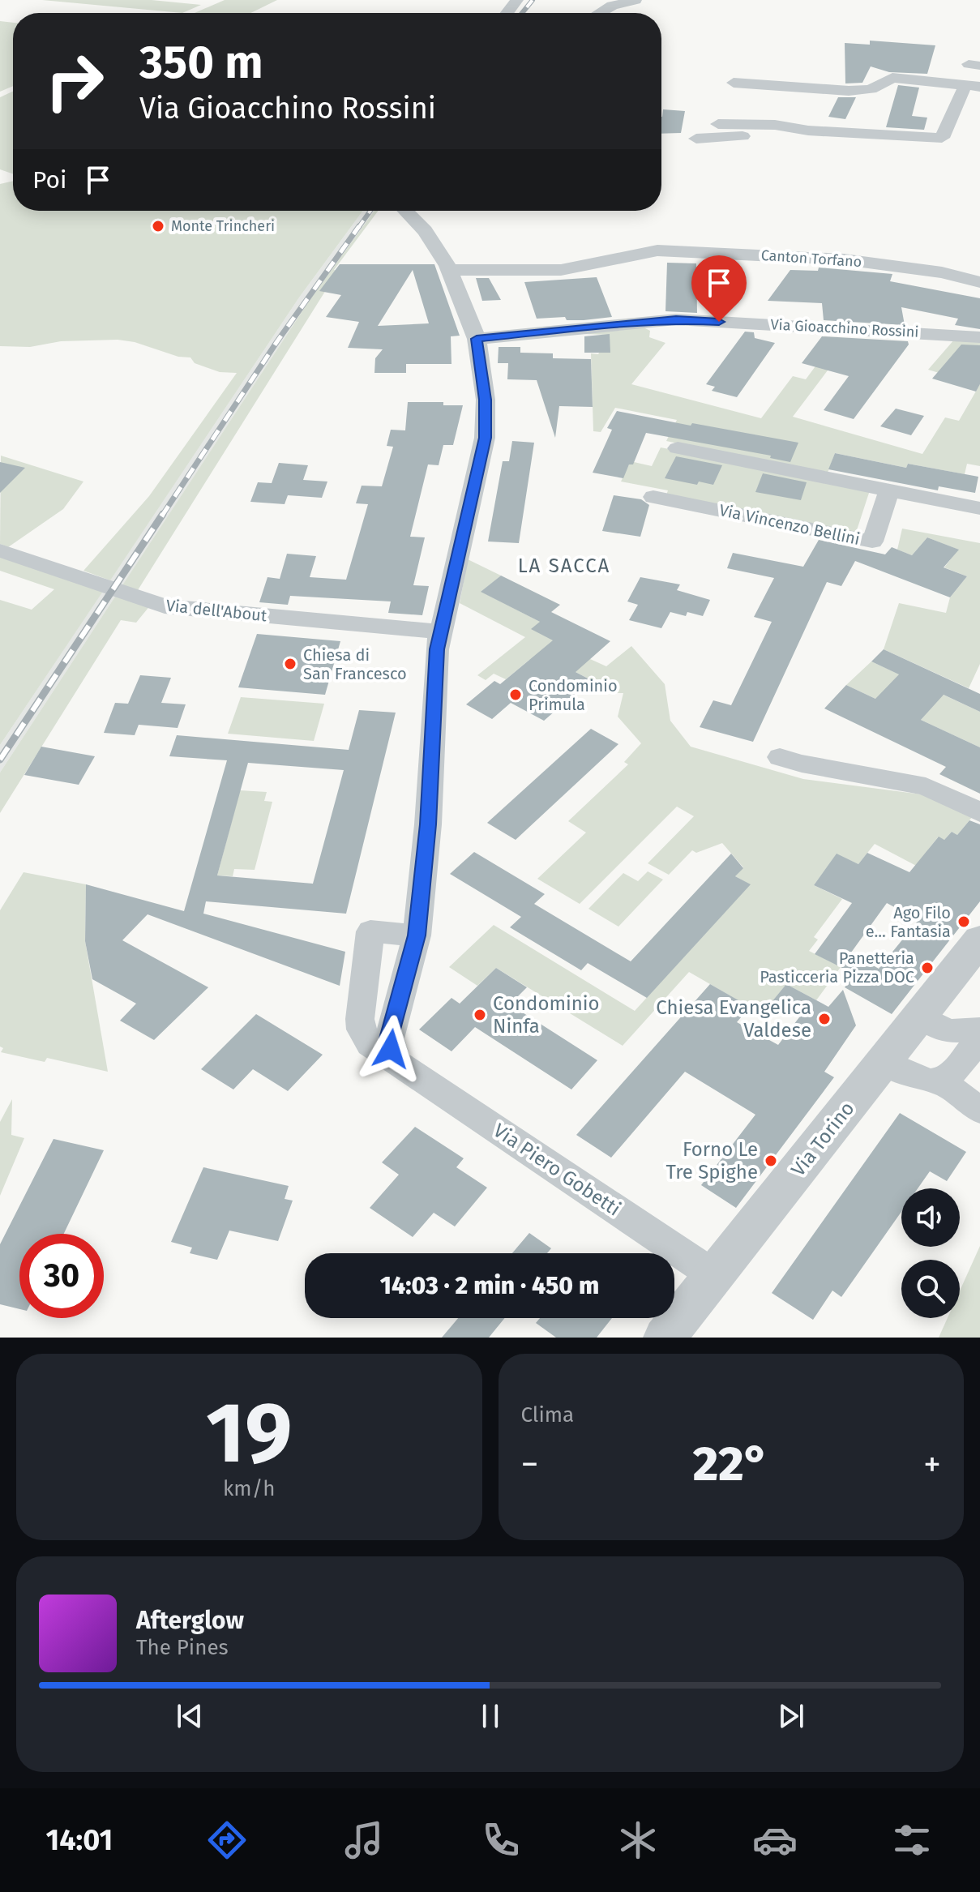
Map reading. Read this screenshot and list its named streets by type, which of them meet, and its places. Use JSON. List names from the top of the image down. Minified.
{"streets":{"street":["Canton Torfano","Via Gioacchino Rossini","Via Vincenzo Bellini","Via dell'About","Via Torino","Via Piero Gobetti"]},"crossings":[["Via Torino","Via Piero Gobetti"]],"districts":["LA SACCA"],"places":["Monte Trincheri","Chiesa di San Francesco","Condominio Primula","Ago Filo e... Fantasia","Panetteria Pasticceria Pizza DOC","Condominio Ninfa","Chiesa Evangelica Valdese","Forno Le Tre Spighe"],"page":{"turn":["350 m","Via Gioacchino Rossini"],"then":"Poi","limit":"30","trip":"14:03 · 2 min · 450 m","tile":[["19","km/h"],"Clima"],"heat":["−","22°","+"],"song":["Afterglow","The Pines"],"tabs":"14:01"}}
